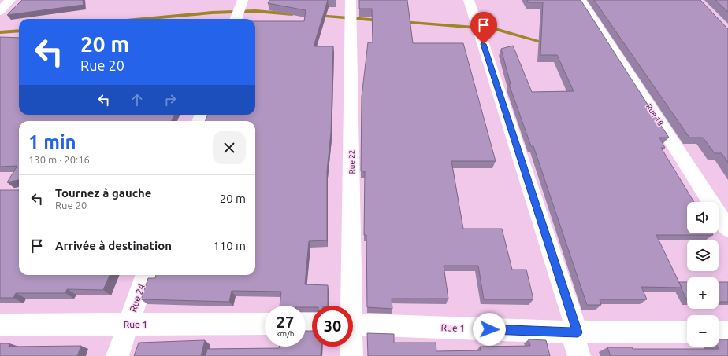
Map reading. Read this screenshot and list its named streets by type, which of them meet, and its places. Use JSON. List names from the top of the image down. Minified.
{"streets":{"street":["Rue 18","Rue 22","Rue 24","Rue 1"]},"crossings":[["Rue 24","Rue 1"]],"page":{"turn":["20 m","Rue 20"],"heading":["1 min","130 m · 20:16"],"list":[{"name":"Tournez à gauche","note":"Rue 20","value":"20 m"},{"name":"Arrivée à destination","value":"110 m"}],"map_buttons":["+","−"],"speed":"27 km/h","limit":"30"}}
